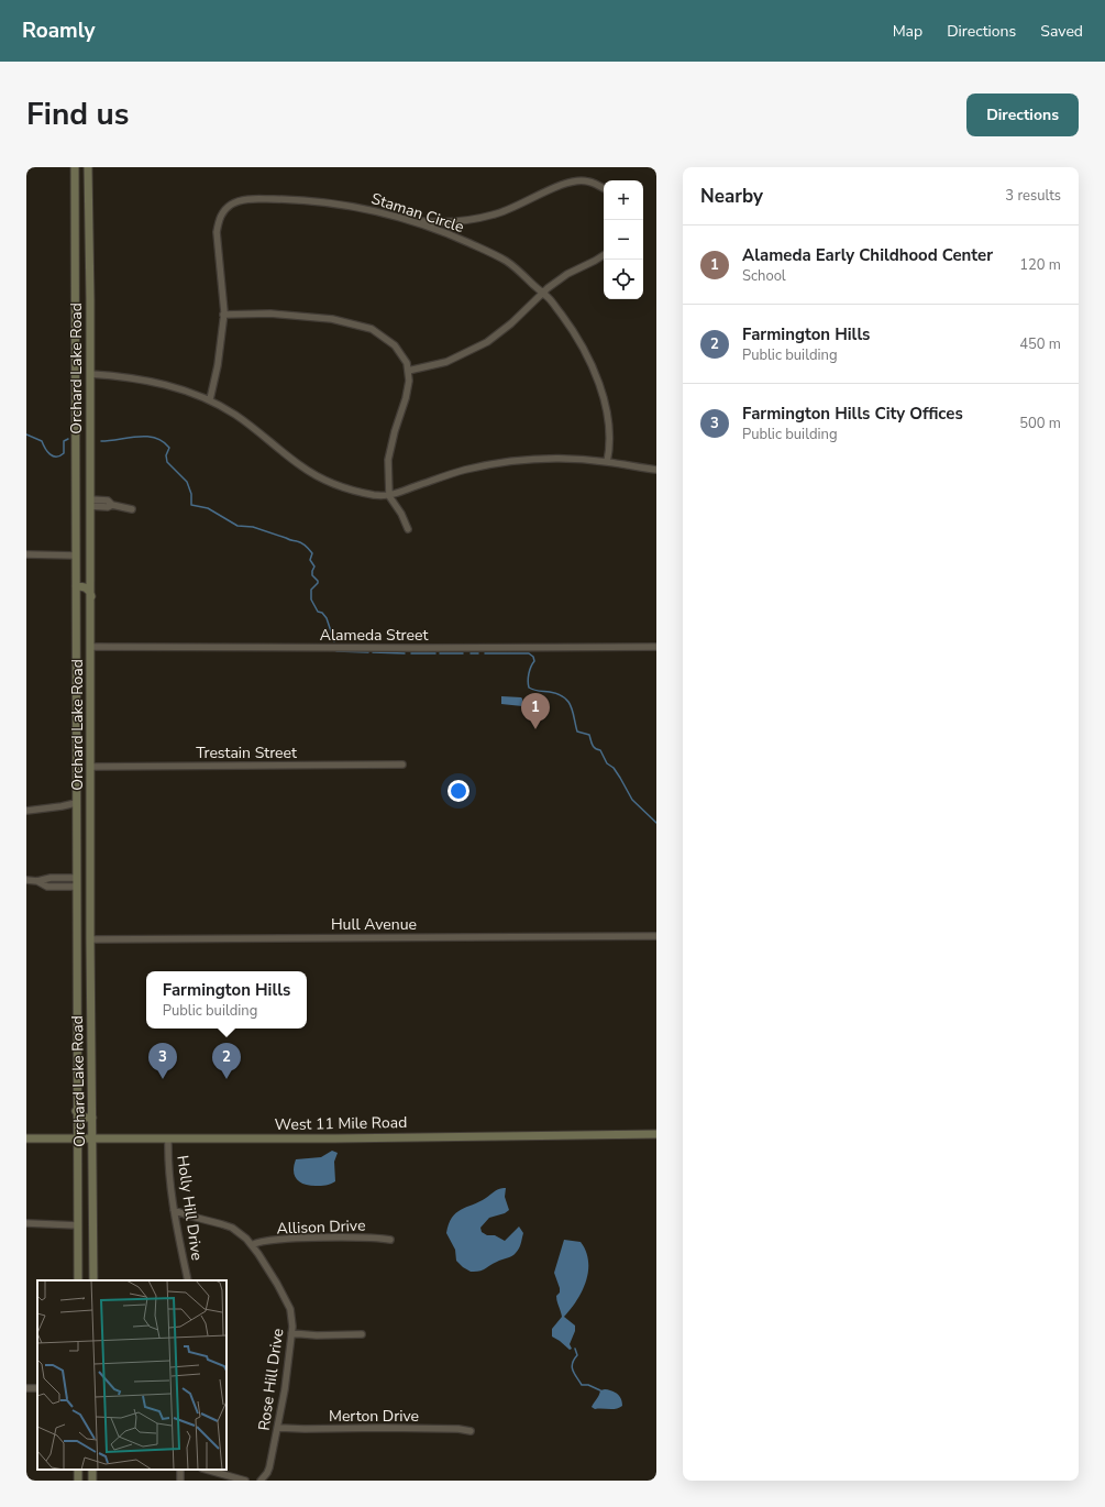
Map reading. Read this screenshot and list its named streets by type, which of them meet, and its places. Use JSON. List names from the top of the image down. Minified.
{"streets":{"main road":["Orchard Lake Road","West 11 Mile Road"],"street":["Staman Circle","Alameda Street","Trestain Street","Hull Avenue","Holly Hill Drive","Allison Drive","Rose Hill Drive","Merton Drive"]},"crossings":[["Orchard Lake Road","Alameda Street"],["Orchard Lake Road","Trestain Street"],["Orchard Lake Road","Hull Avenue"],["Orchard Lake Road","West 11 Mile Road"],["West 11 Mile Road","Holly Hill Drive"],["Holly Hill Drive","Rose Hill Drive"],["Allison Drive","Rose Hill Drive"],["Rose Hill Drive","Merton Drive"]],"page":{"header":"Roamly","nav":["Map","Directions","Saved"],"title":"Find us","buttons":"Directions","heading":["Nearby","3 results"],"map_buttons":["+","−"],"list":[{"mark":"1","name":"Alameda Early Childhood Center","note":"School","value":"120 m"},{"mark":"2","name":"Farmington Hills","note":"Public building","value":"450 m"},{"mark":"3","name":"Farmington Hills City Offices","note":"Public building","value":"500 m"}],"pins":["1","2","3"],"popup":["Farmington Hills","Public building"]}}
